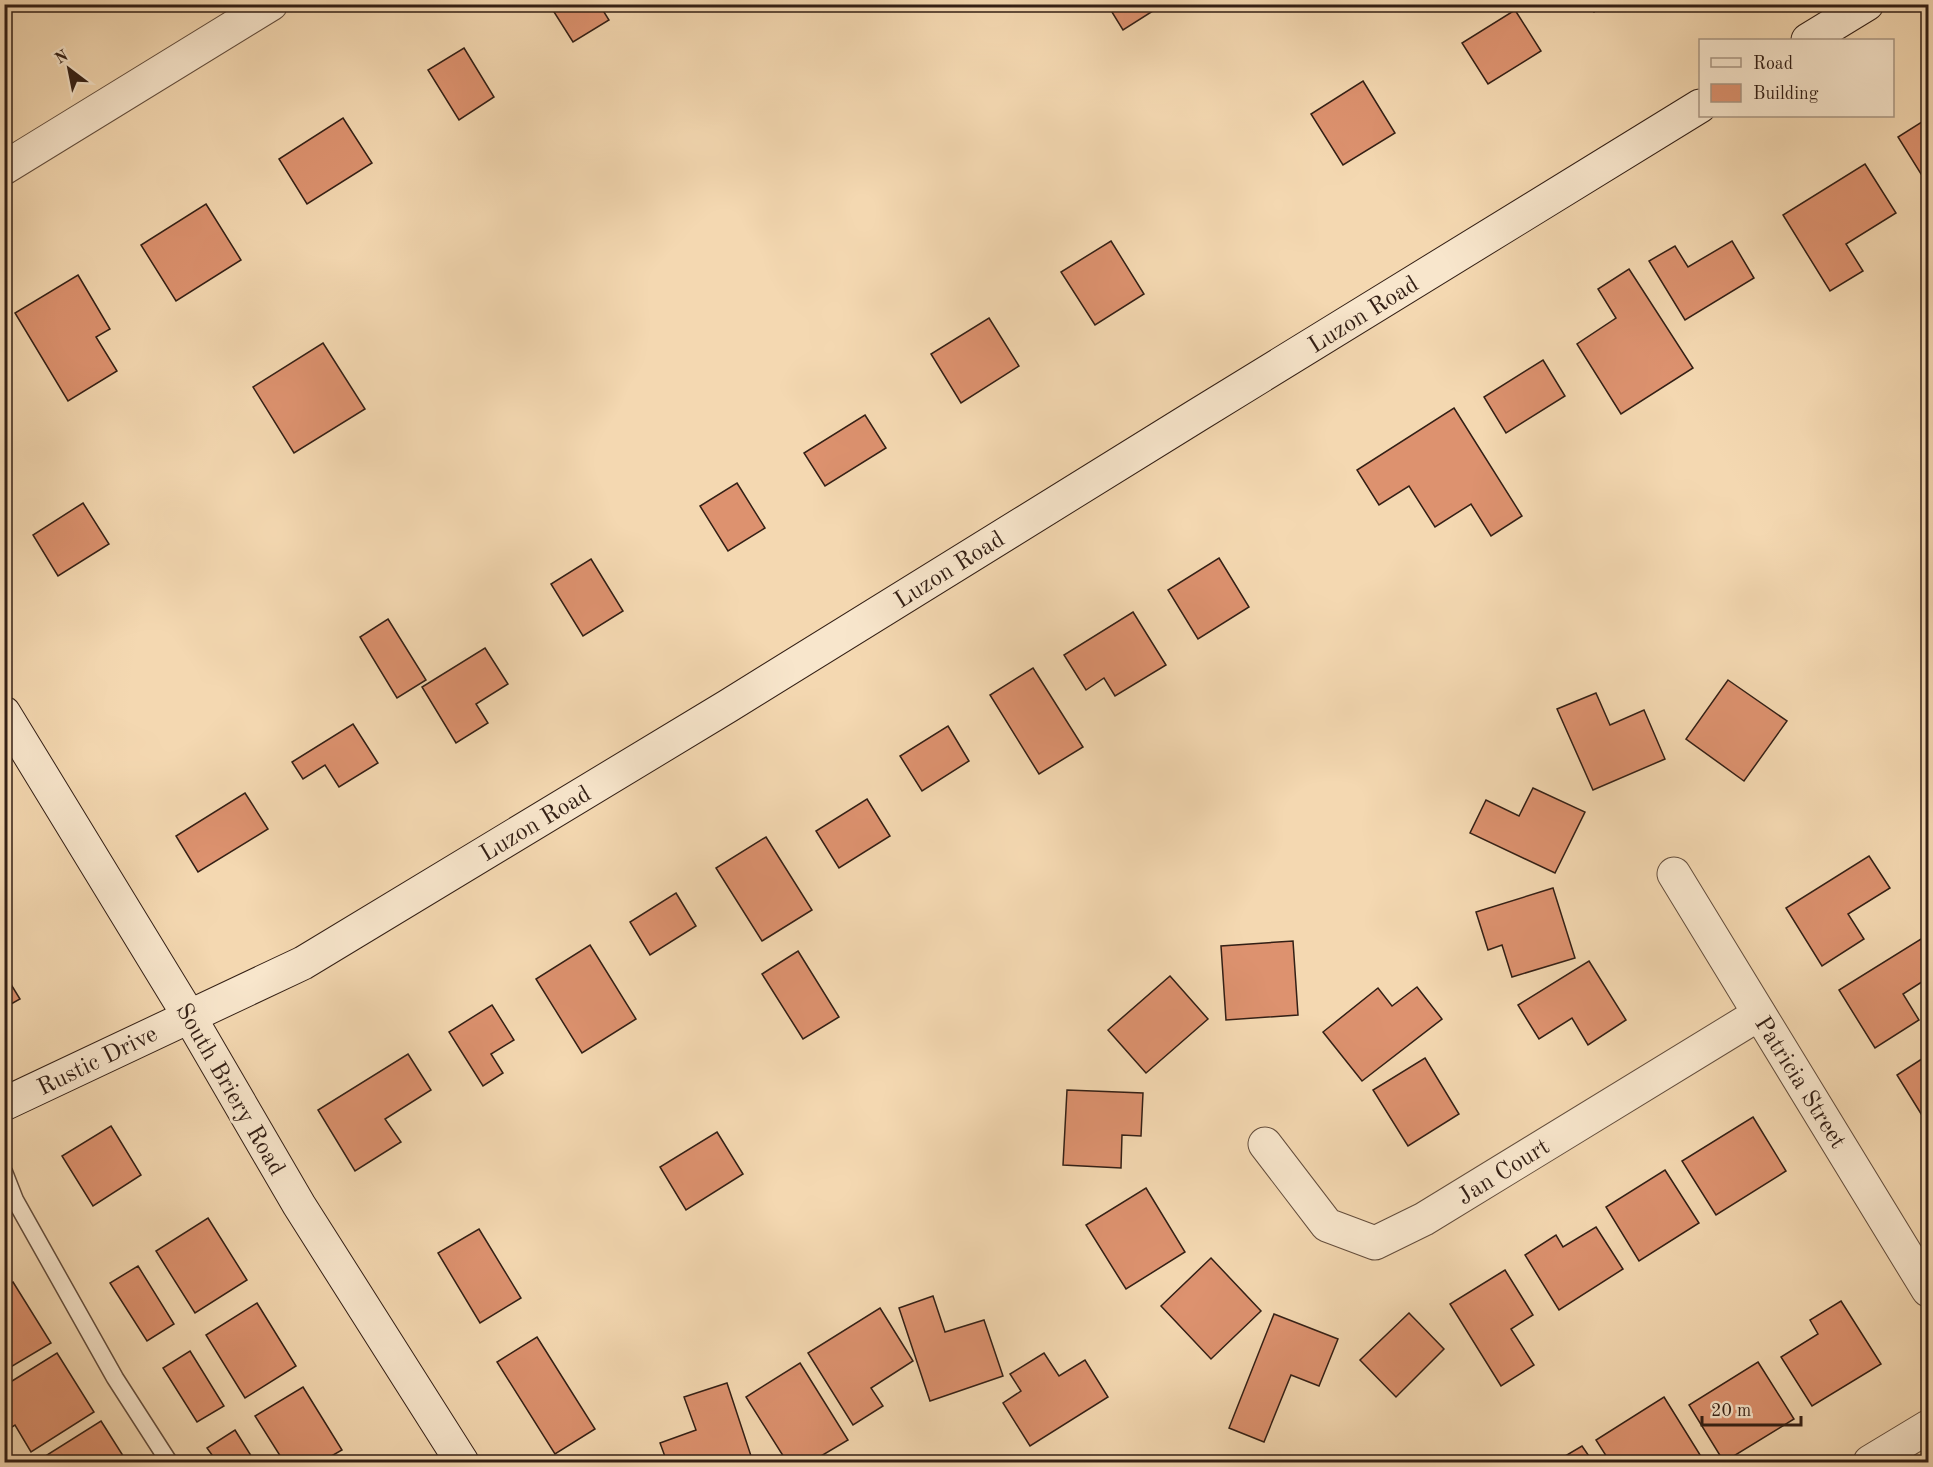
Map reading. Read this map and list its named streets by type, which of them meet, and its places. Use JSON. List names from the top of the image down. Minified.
{"streets":{"street":["Luzon Road","Rustic Drive","Patricia Street","South Briery Road","Jan Court"]},"crossings":[["Luzon Road","Rustic Drive"],["Luzon Road","South Briery Road"],["Rustic Drive","South Briery Road"],["Patricia Street","Jan Court"]],"legend":["Road","Building"],"scale_bar":"20 m","north":"top left"}
